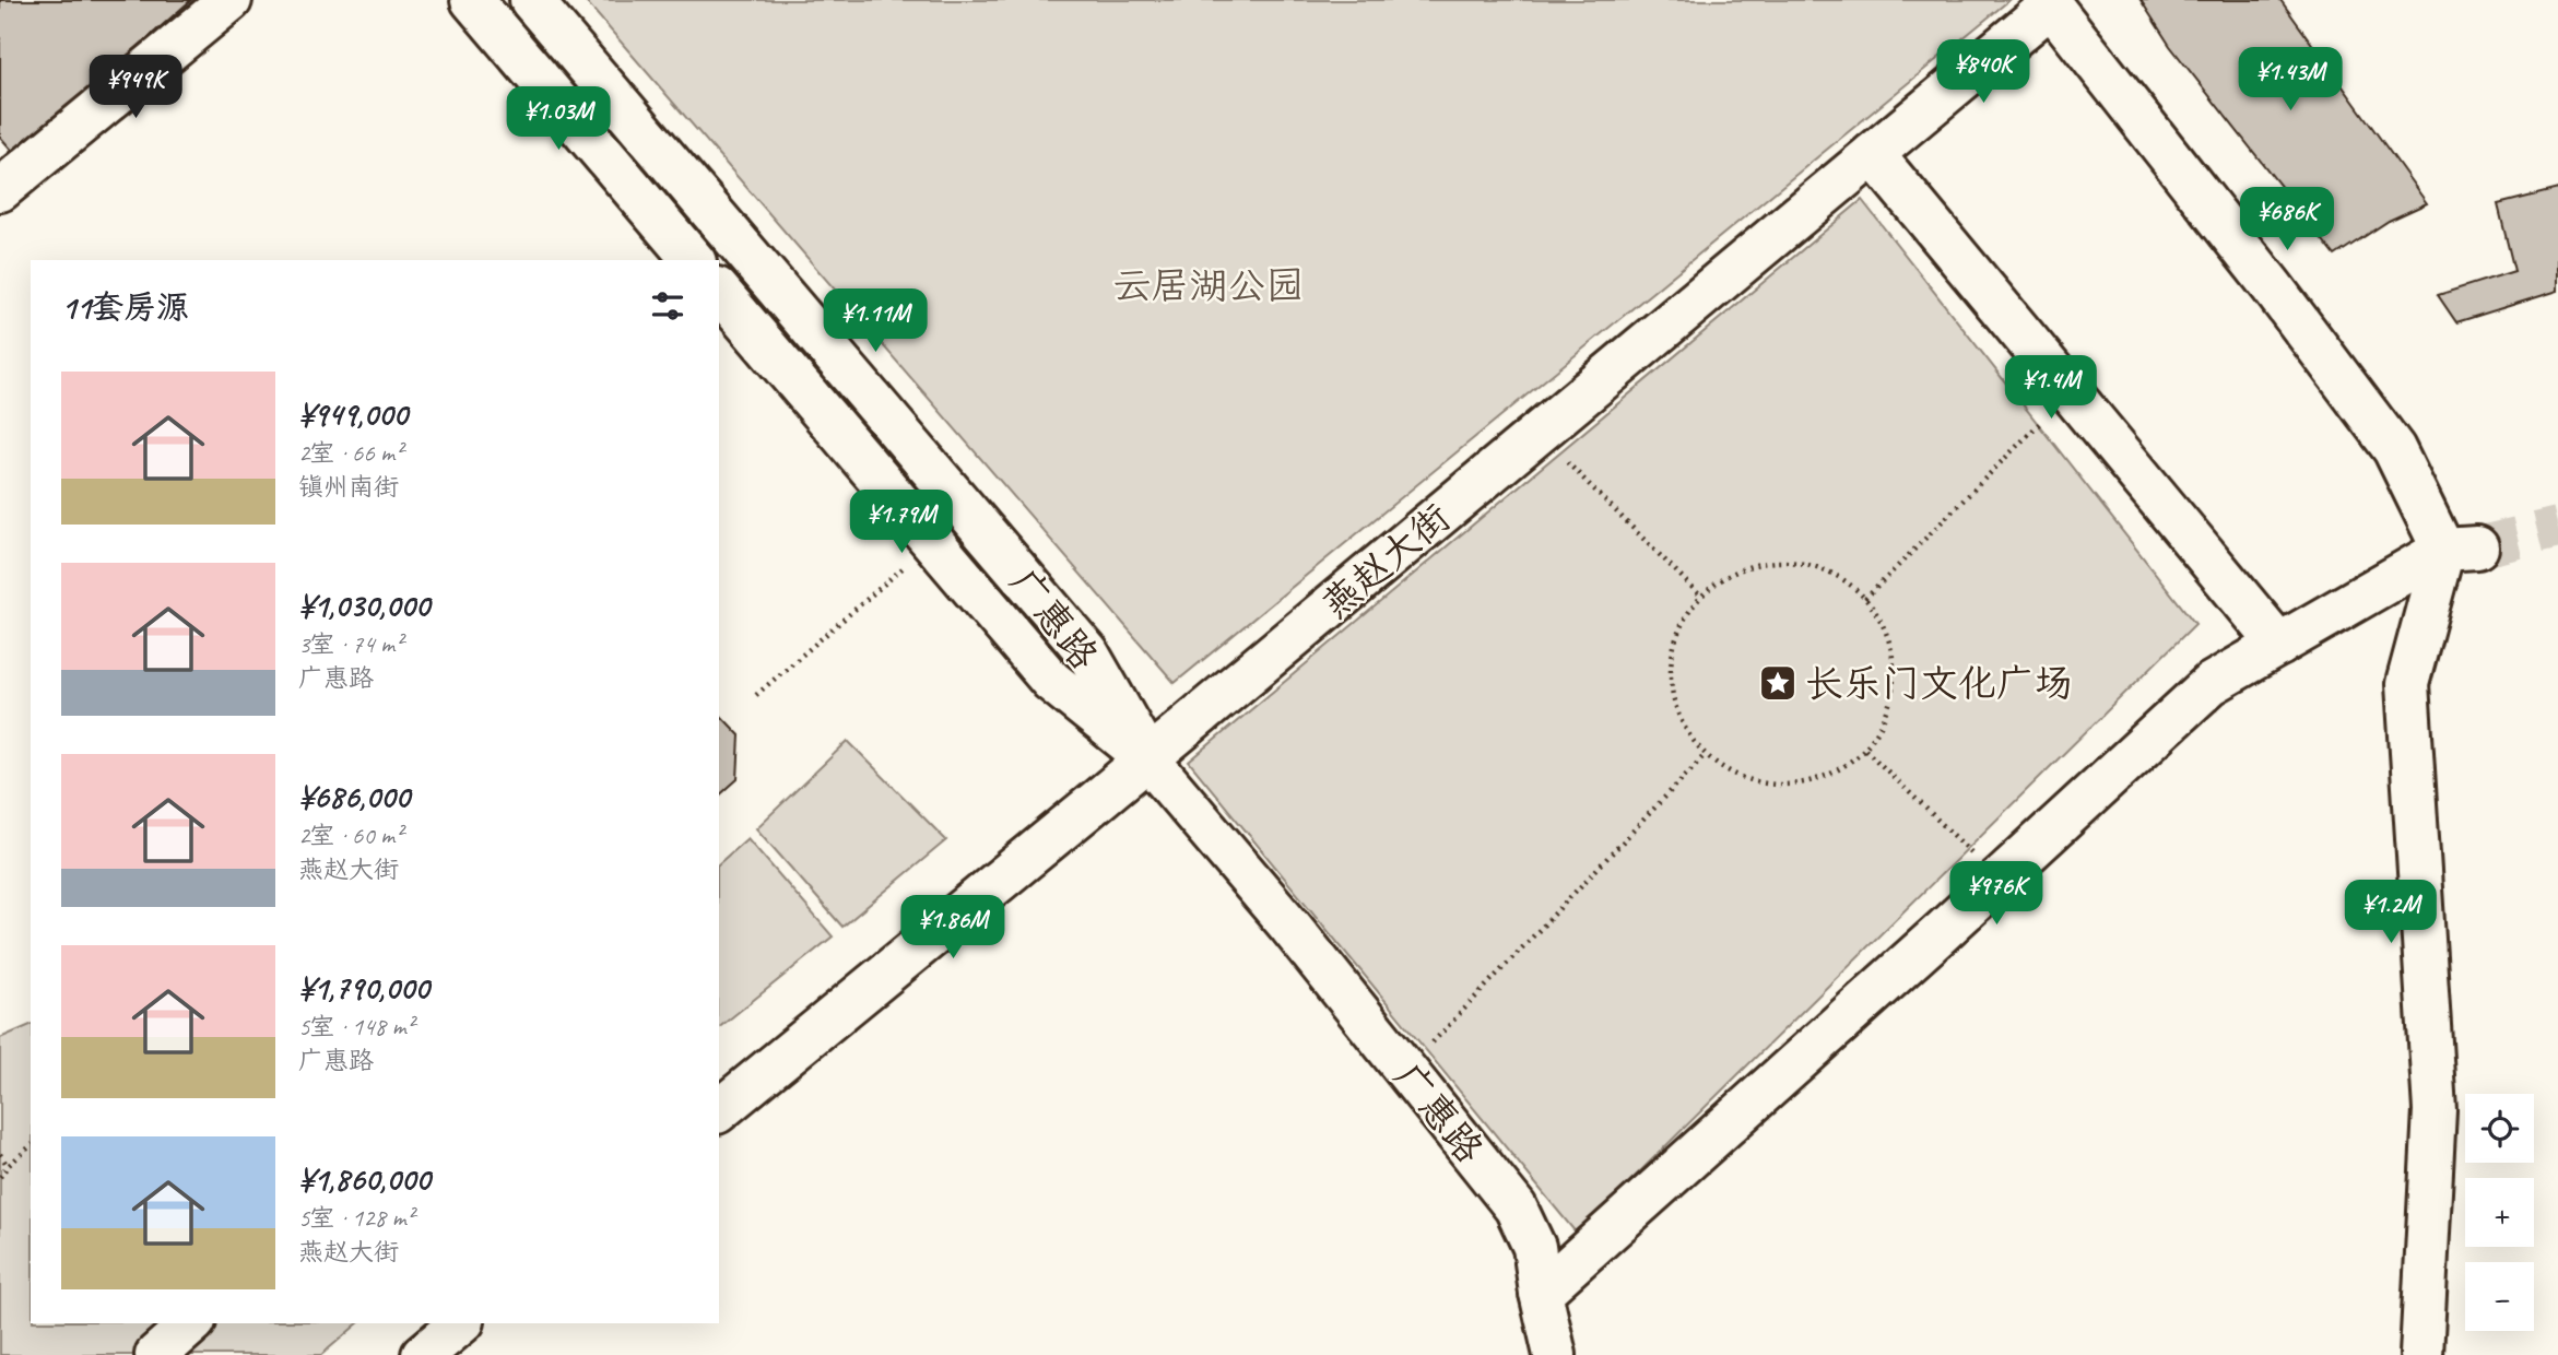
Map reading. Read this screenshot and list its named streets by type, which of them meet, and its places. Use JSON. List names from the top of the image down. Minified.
{"streets":{"street":["燕赵大街","广惠路"]},"crossings":[["燕赵大街","广惠路"]],"parks":["云居湖公园"],"places":{"place":["长乐门文化广场"]},"page":{"price":["¥840K","¥1.43M","¥949K","¥1.03M","¥686K","¥1.11M","¥1.4M","¥1.79M","¥976K","¥1.2M","¥1.86M"],"heading":"11套房源","list":[{"name":"¥949,000","note":"2室 · 66 m² · 镇州南街"},{"name":"¥1,030,000","note":"3室 · 74 m² · 广惠路"},{"name":"¥686,000","note":"2室 · 60 m² · 燕赵大街"},{"name":"¥1,790,000","note":"5室 · 148 m² · 广惠路"},{"name":"¥1,860,000","note":"5室 · 128 m² · 燕赵大街"}],"map_buttons":["+","−"]}}
